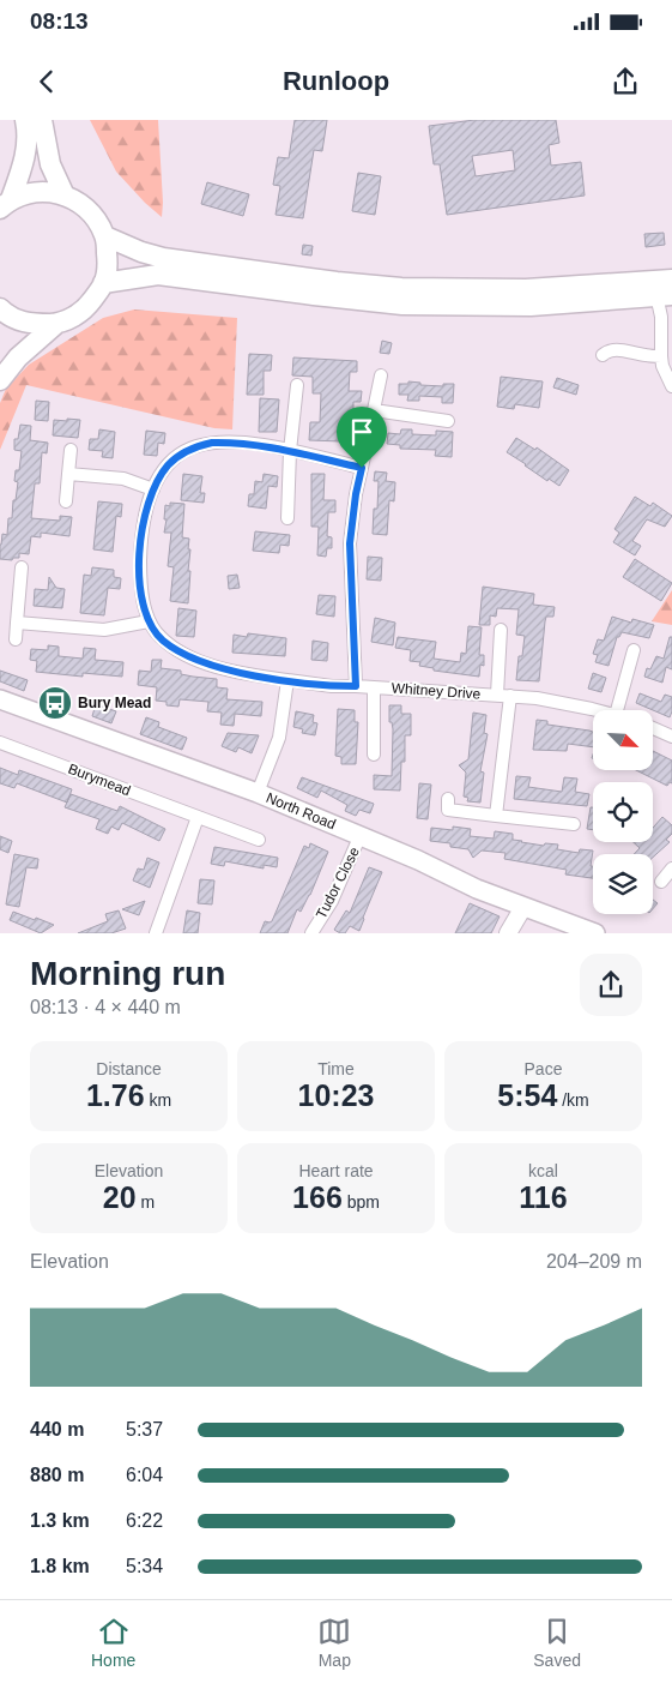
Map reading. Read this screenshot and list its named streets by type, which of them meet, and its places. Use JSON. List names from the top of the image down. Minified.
{"streets":{"main road":["North Road"],"street":["Whitney Drive","Burymead","Tudor Close"]},"crossings":[["North Road","Tudor Close"]],"places":{"bus stop":["Bury Mead"]},"north":"bottom right","page":{"status":"08:13","header":"Runloop","heading":["Morning run","08:13 · 4 × 440 m"],"stats":[["Distance","1.76 km"],["Time","10:23"],["Pace","5:54 /km"],["Elevation","20 m"],["Heart rate","166 bpm"],["kcal","116"]],"chart":["Elevation","204–209 m"],"list":[{"name":"440 m","note":"5:37"},{"name":"880 m","note":"6:04"},{"name":"1.3 km","note":"6:22"},{"name":"1.8 km","note":"5:34"}],"tabs":["Home","Map","Saved"]}}
